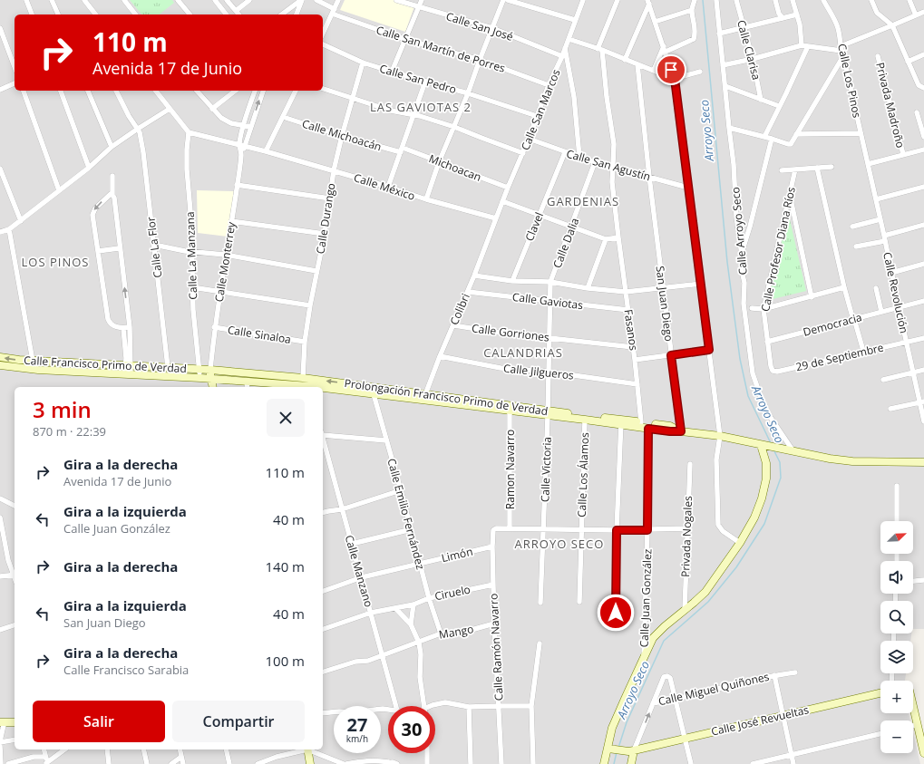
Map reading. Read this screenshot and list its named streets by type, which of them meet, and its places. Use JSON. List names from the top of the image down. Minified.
{"streets":{"main road":["Calle Francisco Primo de Verdad","Prolongación Francisco Primo de Verdad","Calle José Revueltas"],"street":["Calle San José","Calle San Martín de Porres","Calle Clarisa","Calle San Pedro","Calle Los Pinos","Privada Madroño","Calle San Marcos","Calle Michoacán","Calle San Agustín","Michoacan","Calle México","Calle Durango","Clavel","Calle Arroyo Seco","Calle Dalia","Calle La Flor","Calle Profesor Diana Ríos","Calle La Manzana","Calle Monterrey","Calle Revolución","Calle Gaviotas","San Juan Diego","Colibri","Democracia","Fasanos","Calle Gorriones","Calle Sinaloa","29 de Septiembre","Calle Jilgueros","Ramon Navarro","Calle Victoria","Calle Los Álamos","Calle Emilio Fernández","Privada Nogales","Limón","Calle Manzano","Ciruelo","Calle Juan González","Mango","Calle Ramón Navarro","Calle Miguel Quiñones"]},"crossings":[["Calle San José","Calle San Marcos"],["Calle San Martín de Porres","Calle San Marcos"],["Calle San Pedro","Calle San Marcos"],["Calle San Pedro","Calle Durango"],["Calle Los Pinos","Calle Revolución"],["Calle San Marcos","Calle San Agustín"],["Calle San Marcos","Michoacan"],["Calle San Marcos","Calle México"],["Calle San Marcos","Colibri"],["Calle Michoacán","Michoacan"],["Calle Michoacán","Calle Durango"],["Calle San Agustín","Clavel"],["Calle San Agustín","Calle Dalia"],["Calle San Agustín","San Juan Diego"],["Calle San Agustín","Fasanos"],["Calle México","Calle Durango"],["Calle México","Calle La Manzana"],["Calle México","Calle Monterrey"],["Calle México","Colibri"],["Calle Durango","Calle Sinaloa"],["Calle Durango","Prolongación Francisco Primo de Verdad"],["Calle Arroyo Seco","Prolongación Francisco Primo de Verdad"],["Calle Dalia","Calle Gaviotas"],["Calle Dalia","Calle Gorriones"],["Calle Dalia","Calle Victoria"],["Calle La Flor","Calle Francisco Primo de Verdad"],["Calle Profesor Diana Ríos","Democracia"],["Calle Profesor Diana Ríos","29 de Septiembre"],["Calle La Manzana","Calle Francisco Primo de Verdad"],["Calle Monterrey","Calle Sinaloa"],["Calle Monterrey","Calle Francisco Primo de Verdad"],["Calle Monterrey","Prolongación Francisco Primo de Verdad"],["Calle Revolución","Democracia"],["Calle Revolución","29 de Septiembre"],["Calle Gaviotas","Colibri"],["Calle Gaviotas","Fasanos"],["San Juan Diego","Prolongación Francisco Primo de Verdad"],["Colibri","Calle Gorriones"],["Colibri","Calle Jilgueros"],["Colibri","Prolongación Francisco Primo de Verdad"],["Fasanos","Calle Gorriones"],["Fasanos","Calle Jilgueros"],["Fasanos","Prolongación Francisco Primo de Verdad"],["Calle Gorriones","Calle Victoria"],["Calle Francisco Primo de Verdad","Prolongación Francisco Primo de Verdad"],["Calle Jilgueros","Calle Victoria"],["Prolongación Francisco Primo de Verdad","Ramon Navarro"],["Prolongación Francisco Primo de Verdad","Calle Victoria"],["Prolongación Francisco Primo de Verdad","Calle Los Álamos"],["Prolongación Francisco Primo de Verdad","Calle Emilio Fernández"],["Prolongación Francisco Primo de Verdad","Calle Juan González"],["Ramon Navarro","Calle Ramón Navarro"],["Calle Emilio Fernández","Limón"],["Calle Emilio Fernández","Ciruelo"],["Calle Emilio Fernández","Mango"],["Limón","Calle Manzano"],["Limón","Calle Ramón Navarro"],["Calle Manzano","Ciruelo"],["Calle Manzano","Mango"],["Ciruelo","Calle Ramón Navarro"],["Mango","Calle Ramón Navarro"]],"districts":["LAS GAVIOTAS 2","GARDENIAS","LOS PINOS","CALANDRIAS","ARROYO SECO"],"water":["Arroyo Seco"],"north":"top right","page":{"turn":["110 m","Avenida 17 de Junio"],"heading":["3 min","870 m · 22:39"],"list":[{"name":"Gira a la derecha","note":"Avenida 17 de Junio","value":"110 m"},{"name":"Gira a la izquierda","note":"Calle Juan González","value":"40 m"},{"name":"Gira a la derecha","value":"140 m"},{"name":"Gira a la izquierda","note":"San Juan Diego","value":"40 m"},{"name":"Gira a la derecha","note":"Calle Francisco Sarabia","value":"100 m"}],"map_buttons":["+","−"],"buttons":["Salir","Compartir"],"speed":"27 km/h","limit":"30"}}
